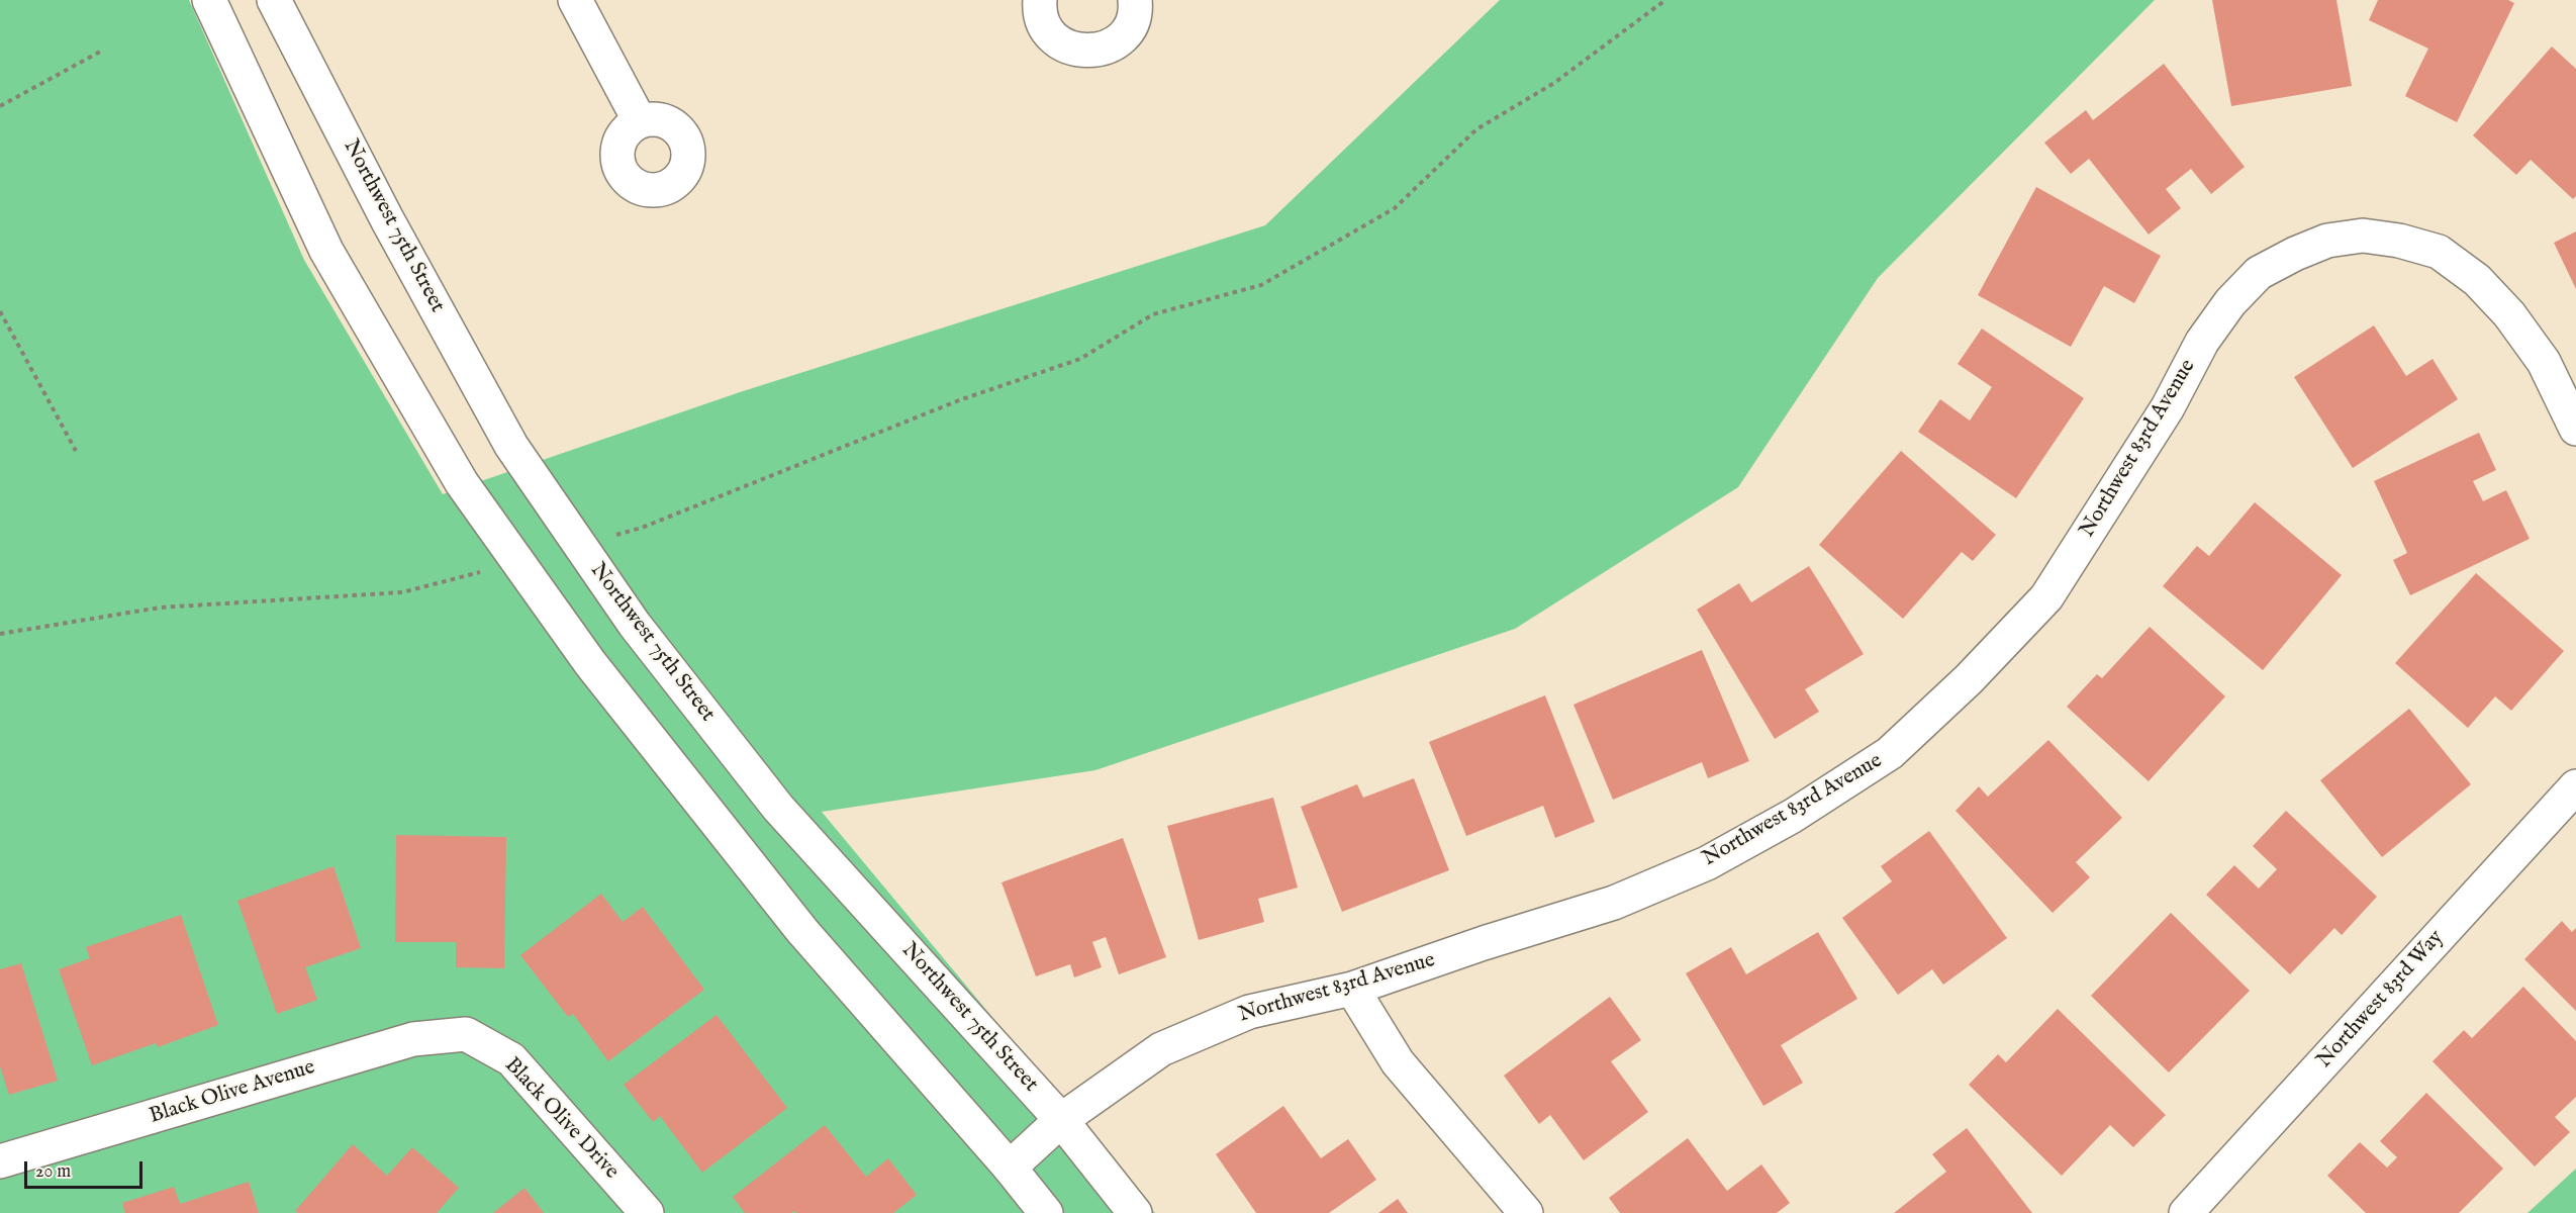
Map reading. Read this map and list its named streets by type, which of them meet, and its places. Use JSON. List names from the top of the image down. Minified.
{"streets":{"street":["Northwest 75th Street","Northwest 83rd Avenue","Northwest 83rd Way","Black Olive Avenue","Black Olive Drive"]},"crossings":[["Northwest 75th Street","Northwest 83rd Avenue"],["Black Olive Avenue","Black Olive Drive"]],"scale_bar":"20 m"}
